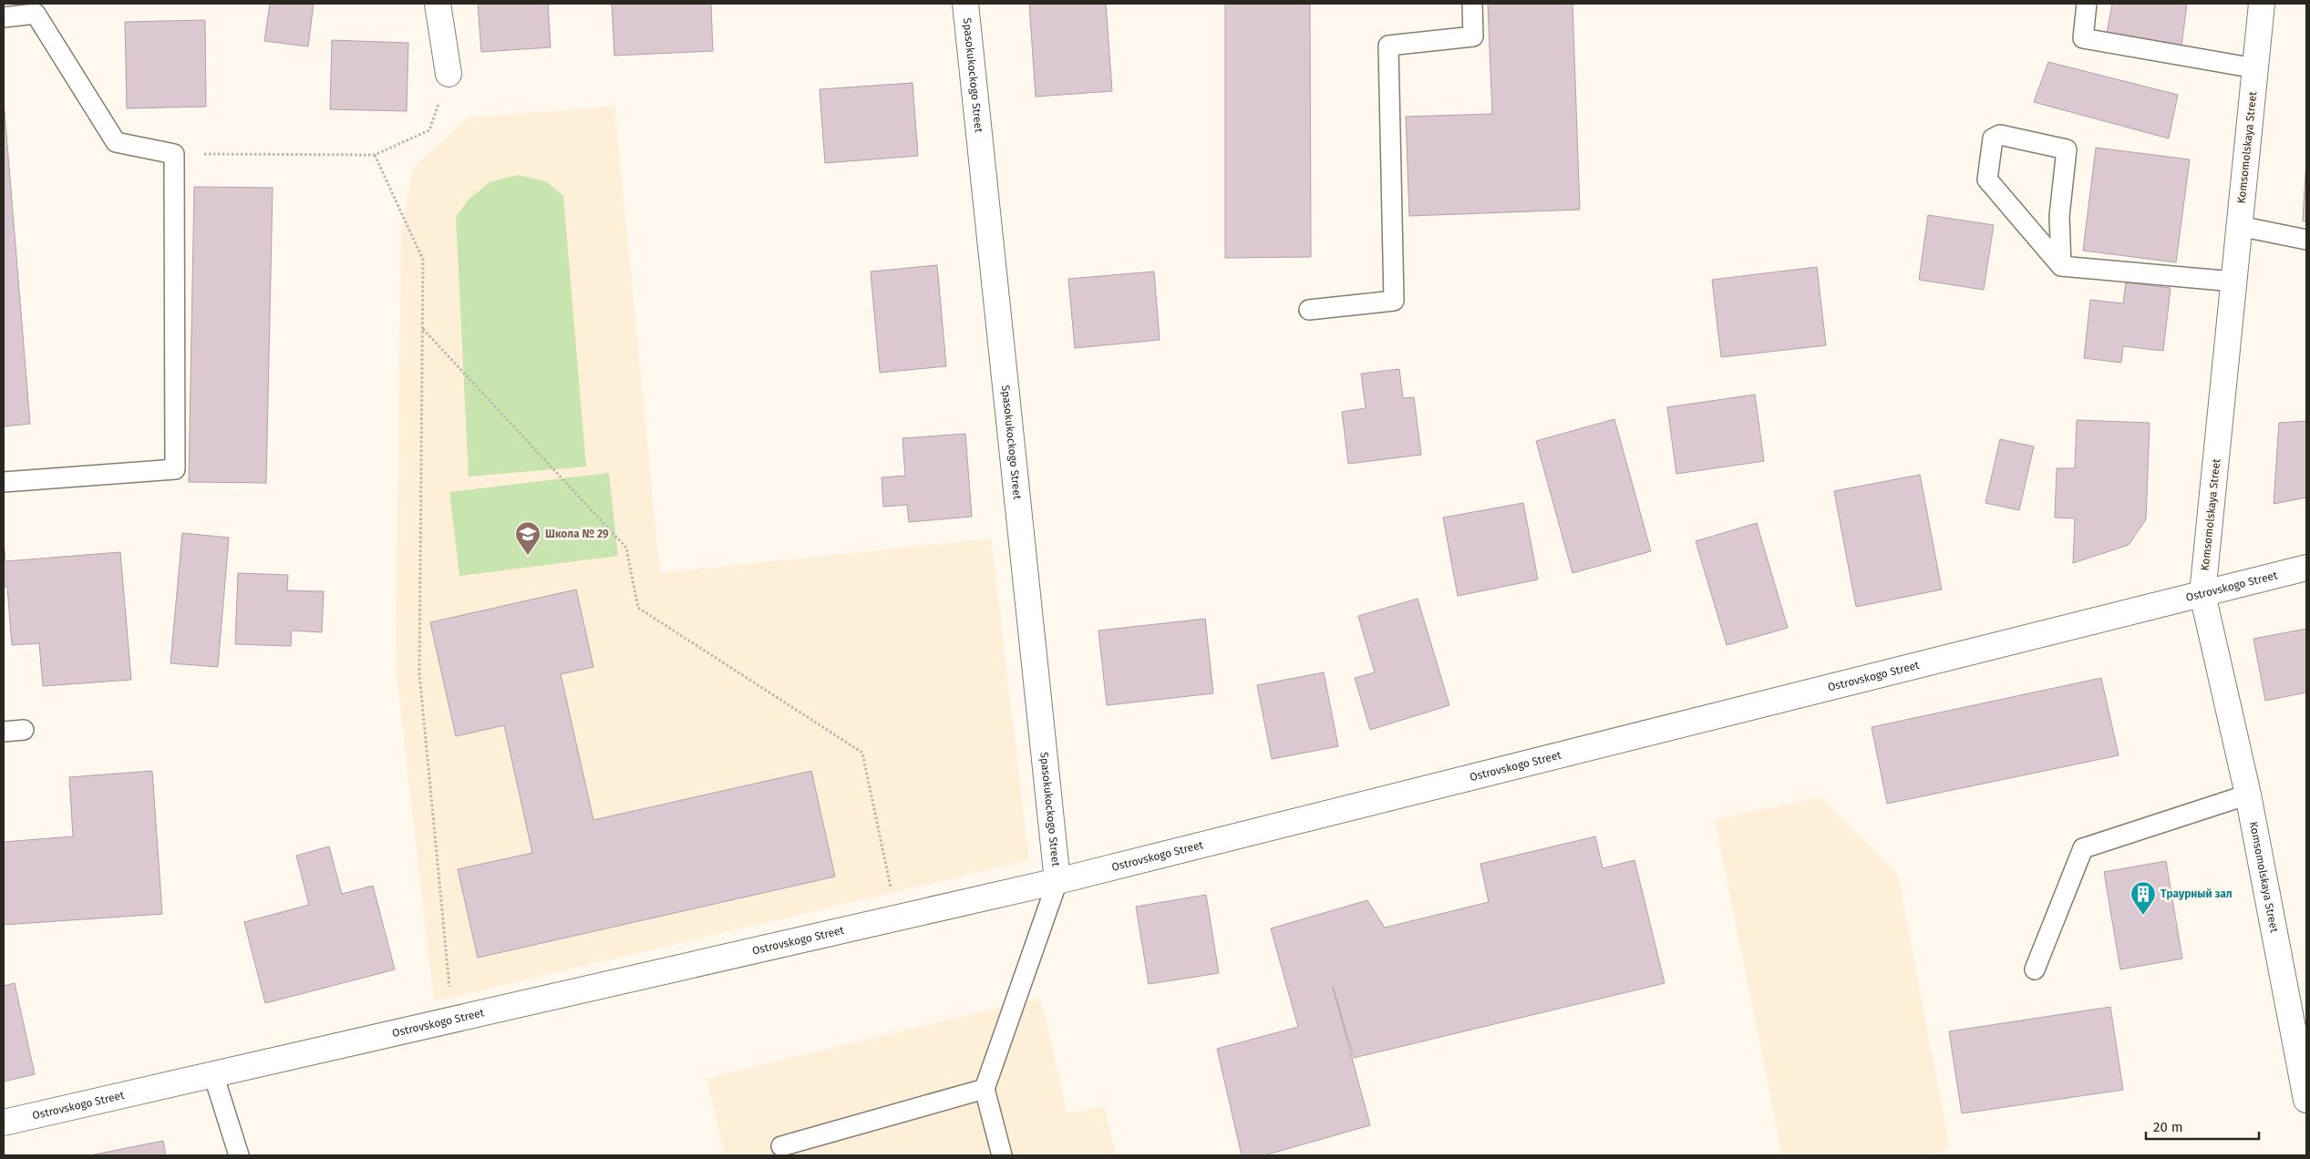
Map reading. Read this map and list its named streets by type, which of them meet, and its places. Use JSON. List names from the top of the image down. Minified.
{"streets":{"main road":["Spasokukoсkogo Street","Komsomolskaya Street","Ostrovskogo Street"]},"crossings":[["Spasokukoсkogo Street","Ostrovskogo Street"],["Komsomolskaya Street","Ostrovskogo Street"]],"places":{"school or university":["Школа № 29"],"building":["Траурный зал"]},"scale_bar":"20 m"}
